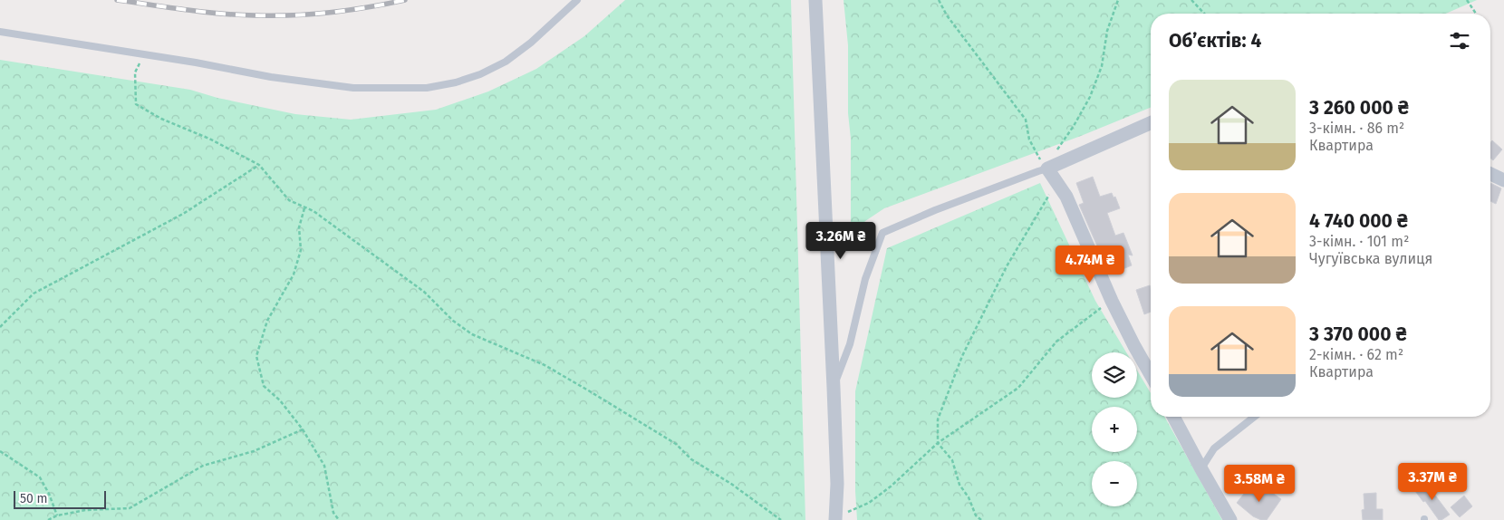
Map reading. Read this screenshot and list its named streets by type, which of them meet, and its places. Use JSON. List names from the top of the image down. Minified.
{"scale_bar":"50 m","page":{"heading":"Об’єктів: 4","list":[{"name":"3 260 000 ₴","note":"3-кімн. · 86 m² · Квартира"},{"name":"4 740 000 ₴","note":"3-кімн. · 101 m² · Чугуївська вулиця"},{"name":"3 370 000 ₴","note":"2-кімн. · 62 m² · Квартира"}],"price":["3.26M ₴","4.74M ₴","3.37M ₴","3.58M ₴"],"map_buttons":["+","−"],"scale":"50 m"}}
